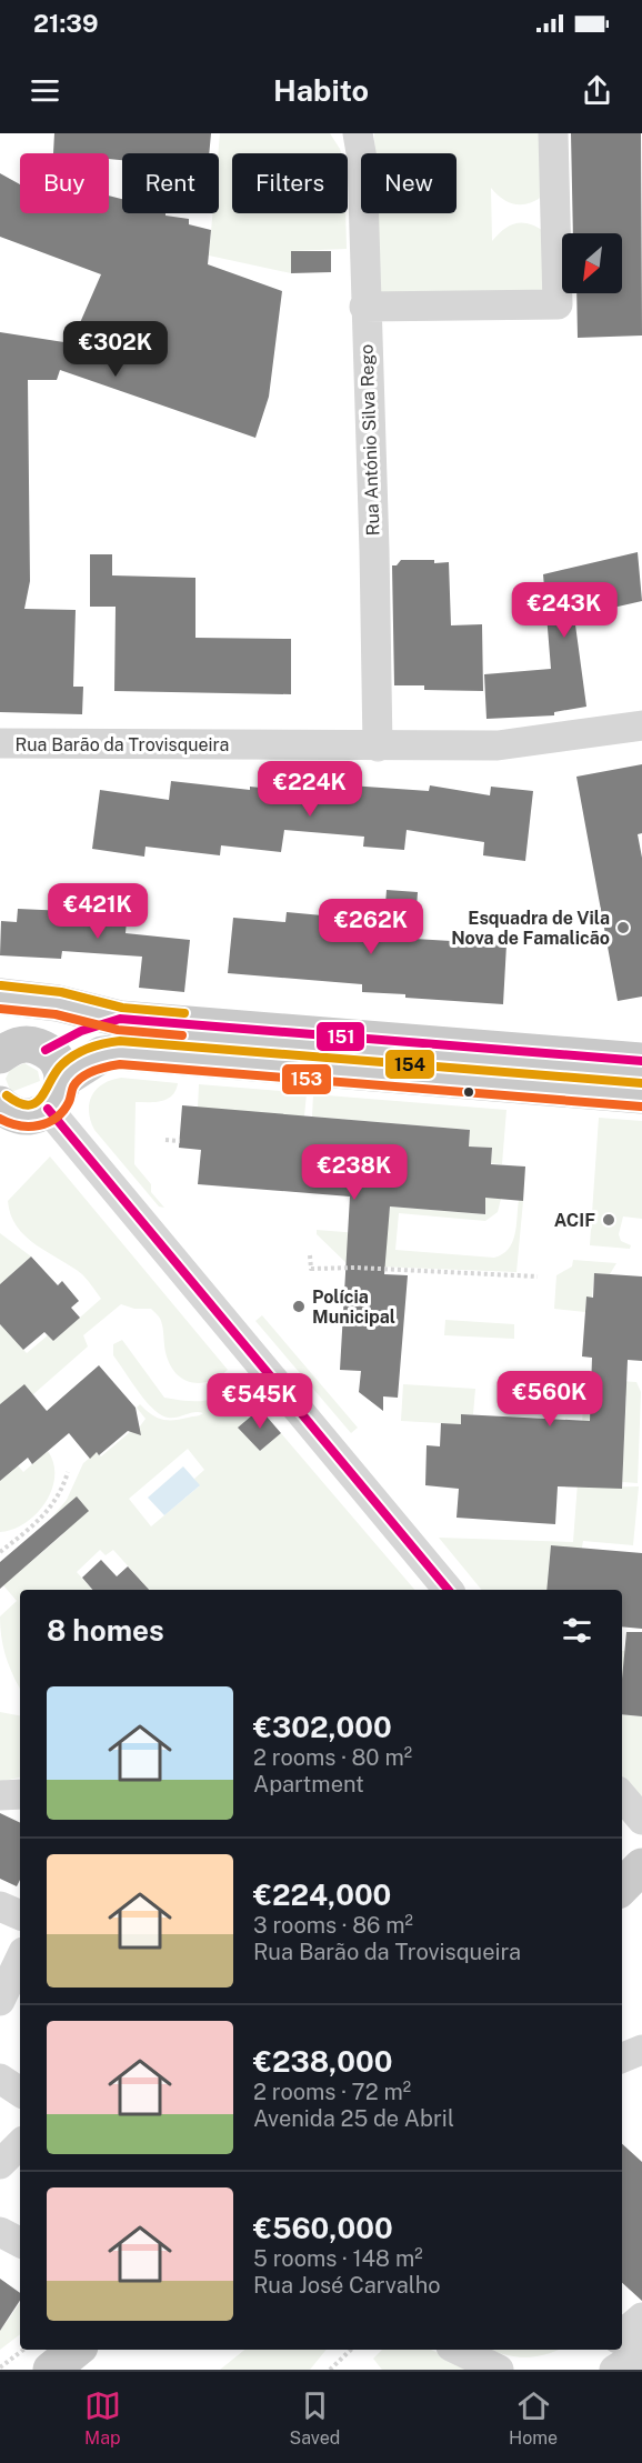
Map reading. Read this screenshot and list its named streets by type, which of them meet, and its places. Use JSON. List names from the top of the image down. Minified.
{"streets":{"street":["Rua António Silva Rego","Rua Barão da Trovisqueira"]},"crossings":[["Rua António Silva Rego","Rua Barão da Trovisqueira"]],"places":["Esquadra de Vila Nova de Famalicão","ACIF","Polícia Municipal"],"lines":["transit line 154","transit line 153","transit line 151"],"north":"bottom left","page":{"status":"21:39","header":"Habito","chip":["Buy","Rent","Filters","New"],"price":["€302K","€243K","€224K","€421K","€262K","€238K","€560K","€545K"],"heading":"8 homes","list":[{"name":"€302,000","note":"2 rooms · 80 m² · Apartment"},{"name":"€224,000","note":"3 rooms · 86 m² · Rua Barão da Trovisqueira"},{"name":"€238,000","note":"2 rooms · 72 m² · Avenida 25 de Abril"},{"name":"€560,000","note":"5 rooms · 148 m² · Rua José Carvalho"}],"tabs":["Map","Saved","Home"]}}
